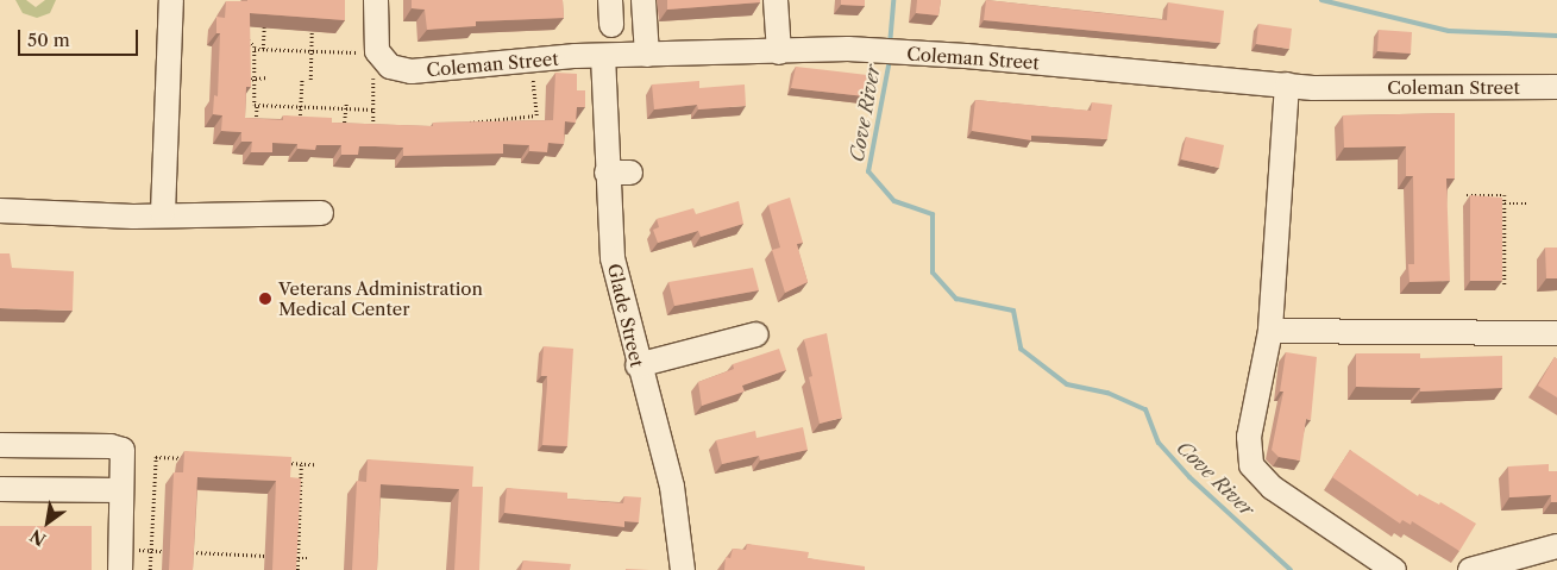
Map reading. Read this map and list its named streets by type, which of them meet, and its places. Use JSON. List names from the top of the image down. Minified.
{"streets":{"street":["Coleman Street","Glade Street"]},"crossings":[["Coleman Street","Glade Street"]],"water":["Cove River"],"places":["Veterans Administration Medical Center"],"scale_bar":"50 m","north":"bottom left"}
